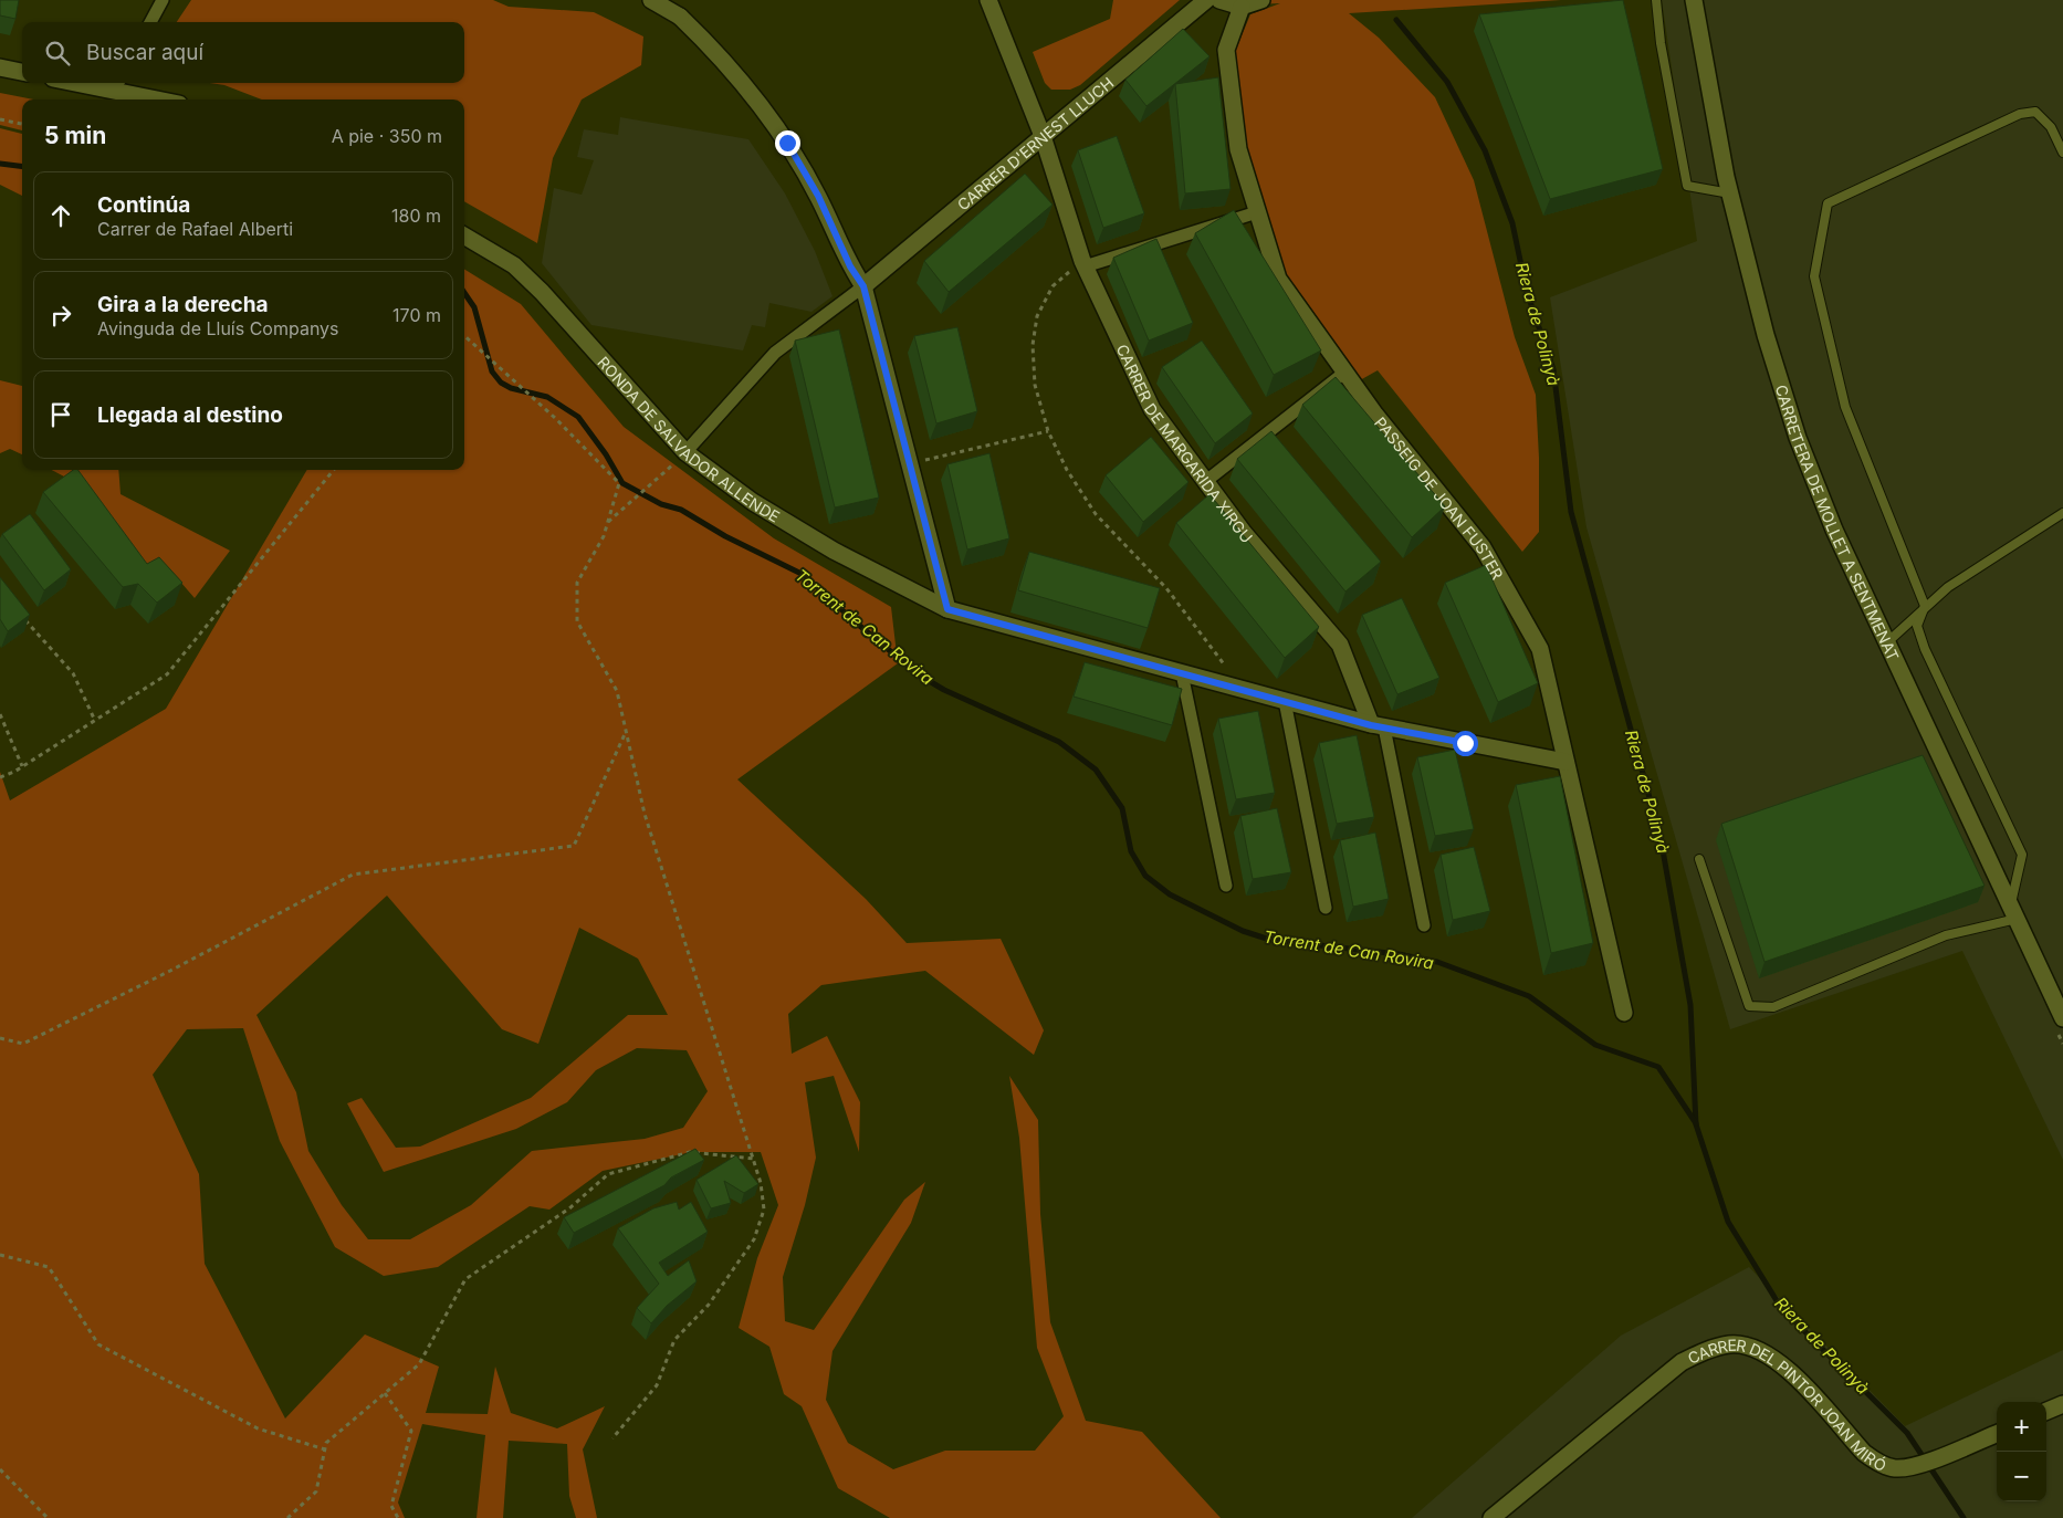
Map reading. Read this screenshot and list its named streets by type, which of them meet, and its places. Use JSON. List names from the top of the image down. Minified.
{"streets":{"street":["CARRER D'ERNEST LLUCH","RONDA DE SALVADOR ALLENDE","CARRER DE MARGARIDA XIRGU","PASSEIG DE JOAN FUSTER","CARRETERA DE MOLLET A SENTMENAT","CARRER DEL PINTOR JOAN MIRÓ"]},"crossings":[["CARRER D'ERNEST LLUCH","CARRER DE MARGARIDA XIRGU"],["RONDA DE SALVADOR ALLENDE","CARRER DE MARGARIDA XIRGU"],["RONDA DE SALVADOR ALLENDE","PASSEIG DE JOAN FUSTER"]],"water":["Riera de Polinyà","Torrent de Can Rovira"],"page":{"search":"Buscar aquí","heading":["5 min","A pie · 350 m"],"list":[["Continúa","Carrer de Rafael Alberti","180 m"],["Gira a la derecha","Avinguda de Lluís Companys","170 m"],"Llegada al destino"],"map_buttons":["+","−"]}}
